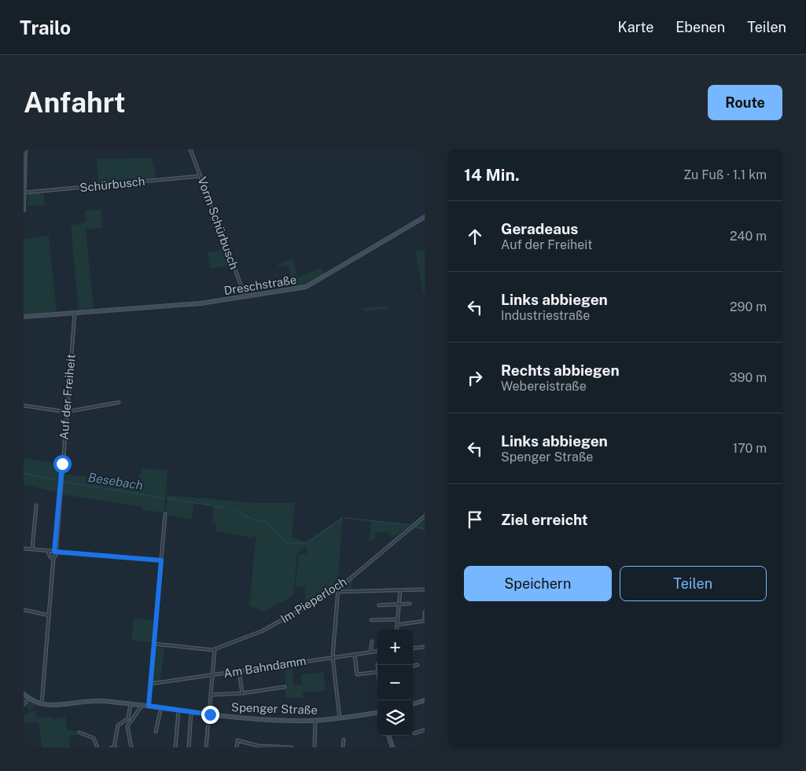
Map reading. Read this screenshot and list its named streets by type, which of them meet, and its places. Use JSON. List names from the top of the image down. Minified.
{"streets":{"street":["Schürbusch","Vorm Schürbusch","Dreschstraße","Auf der Freiheit","Im Pieperloch","Am Bahndamm","Spenger Straße"]},"crossings":[["Schürbusch","Vorm Schürbusch"],["Vorm Schürbusch","Dreschstraße"],["Dreschstraße","Auf der Freiheit"]],"water":["Besebach"],"page":{"header":"Trailo","nav":["Karte","Ebenen","Teilen"],"buttons":["Route",["Speichern","Teilen"]],"title":"Anfahrt","heading":["14 Min.","Zu Fuß · 1.1 km"],"list":[["Geradeaus","Auf der Freiheit","240 m"],["Links abbiegen","Industriestraße","290 m"],["Rechts abbiegen","Webereistraße","390 m"],["Links abbiegen","Spenger Straße","170 m"],"Ziel erreicht"],"map_buttons":["+","−"]}}
